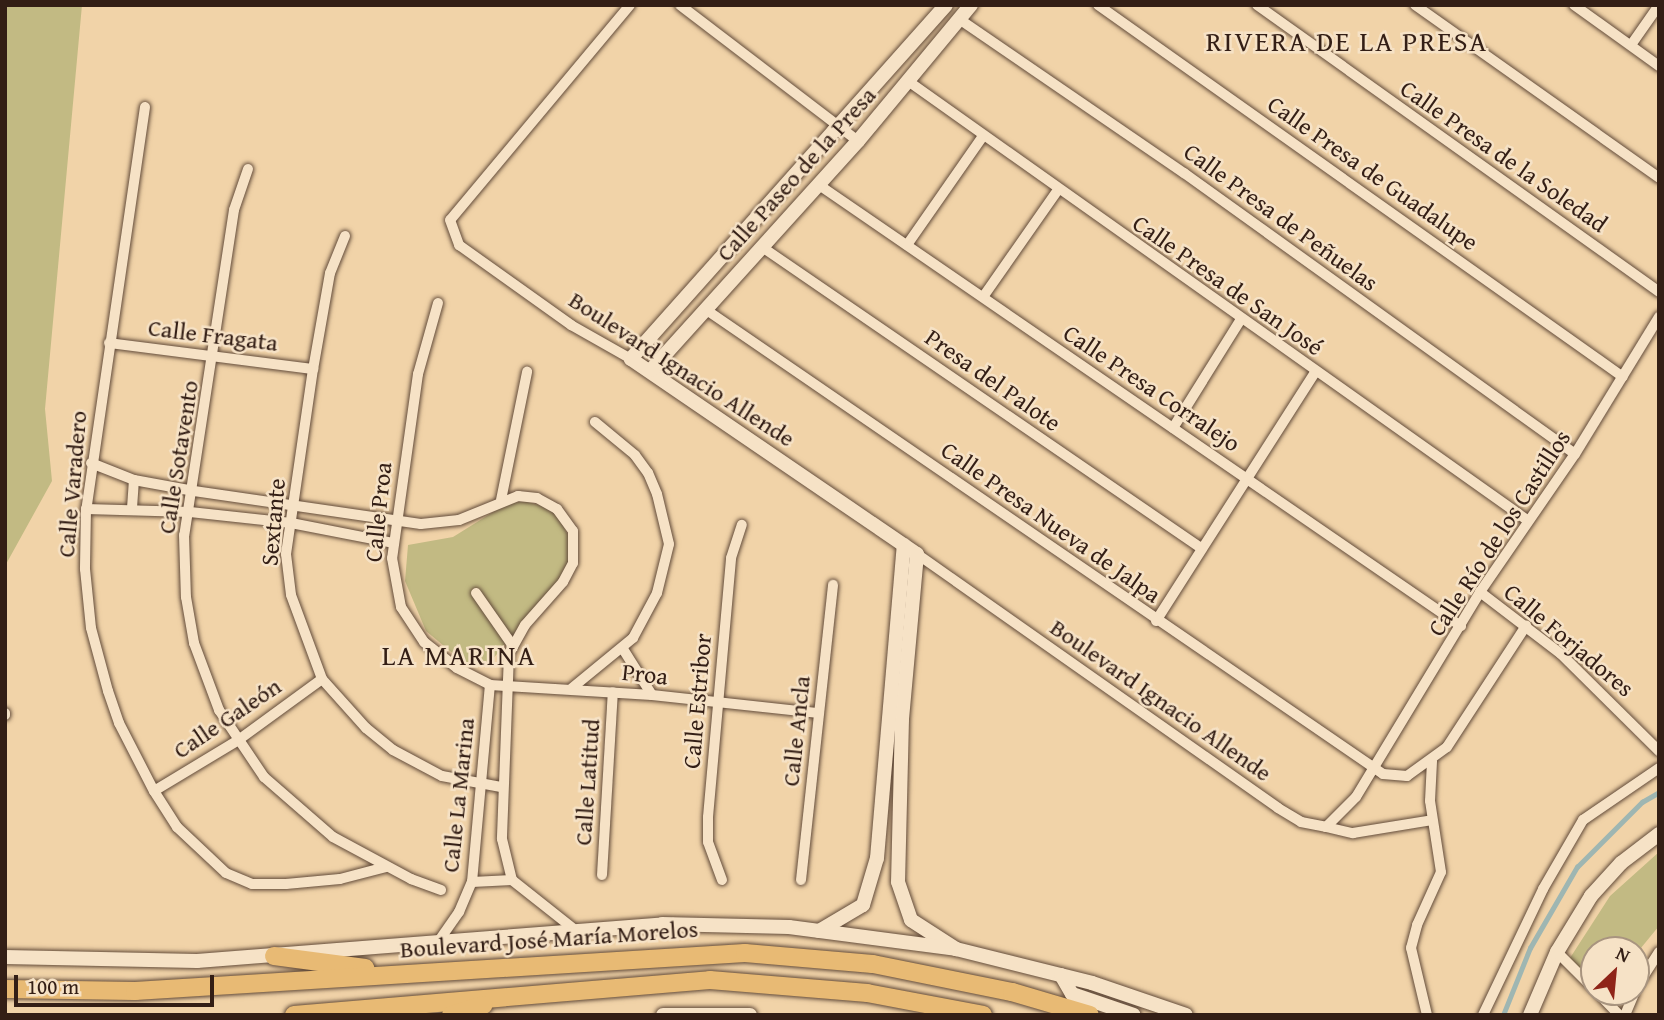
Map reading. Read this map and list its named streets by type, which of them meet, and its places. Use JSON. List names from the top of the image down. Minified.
{"streets":{"main road":["Boulevard José María Morelos"],"street":["Calle Presa de la Soledad","Calle Presa de Guadalupe","Calle Paseo de la Presa","Calle Presa de Peñuelas","Calle Presa de San José","Calle Fragata","Boulevard Ignacio Allende","Presa del Palote","Calle Presa Corralejo","Calle Sotavento","Calle Varadero","Calle Proa","Sextante","Calle Presa Nueva de Jalpa","Calle Río de los Castillos","Calle Forjadores","Proa","Calle Estribor","Calle Galeón","Calle Ancla","Calle Latitud","Calle La Marina"]},"crossings":[["Calle Presa de Guadalupe","Calle Río de los Castillos"],["Calle Paseo de la Presa","Calle Presa de Peñuelas"],["Calle Paseo de la Presa","Calle Presa de San José"],["Calle Paseo de la Presa","Boulevard Ignacio Allende"],["Calle Paseo de la Presa","Presa del Palote"],["Calle Paseo de la Presa","Calle Presa Corralejo"],["Calle Paseo de la Presa","Calle Presa Nueva de Jalpa"],["Calle Presa de Peñuelas","Calle Río de los Castillos"],["Calle Presa de San José","Calle Río de los Castillos"],["Calle Fragata","Calle Sotavento"],["Calle Fragata","Calle Varadero"],["Calle Fragata","Sextante"],["Calle Presa Corralejo","Calle Río de los Castillos"],["Calle Sotavento","Calle Varadero"],["Calle Sotavento","Calle Galeón"],["Calle Varadero","Calle Galeón"],["Calle Proa","Calle La Marina"],["Sextante","Calle Galeón"],["Sextante","Calle La Marina"],["Calle Presa Nueva de Jalpa","Calle Río de los Castillos"],["Calle Río de los Castillos","Calle Forjadores"],["Proa","Calle Estribor"],["Proa","Calle Ancla"],["Proa","Calle Latitud"],["Proa","Calle La Marina"],["Calle La Marina","Boulevard José María Morelos"]],"districts":["RIVERA DE LA PRESA","LA MARINA"],"scale_bar":"100 m","north":"top right"}
